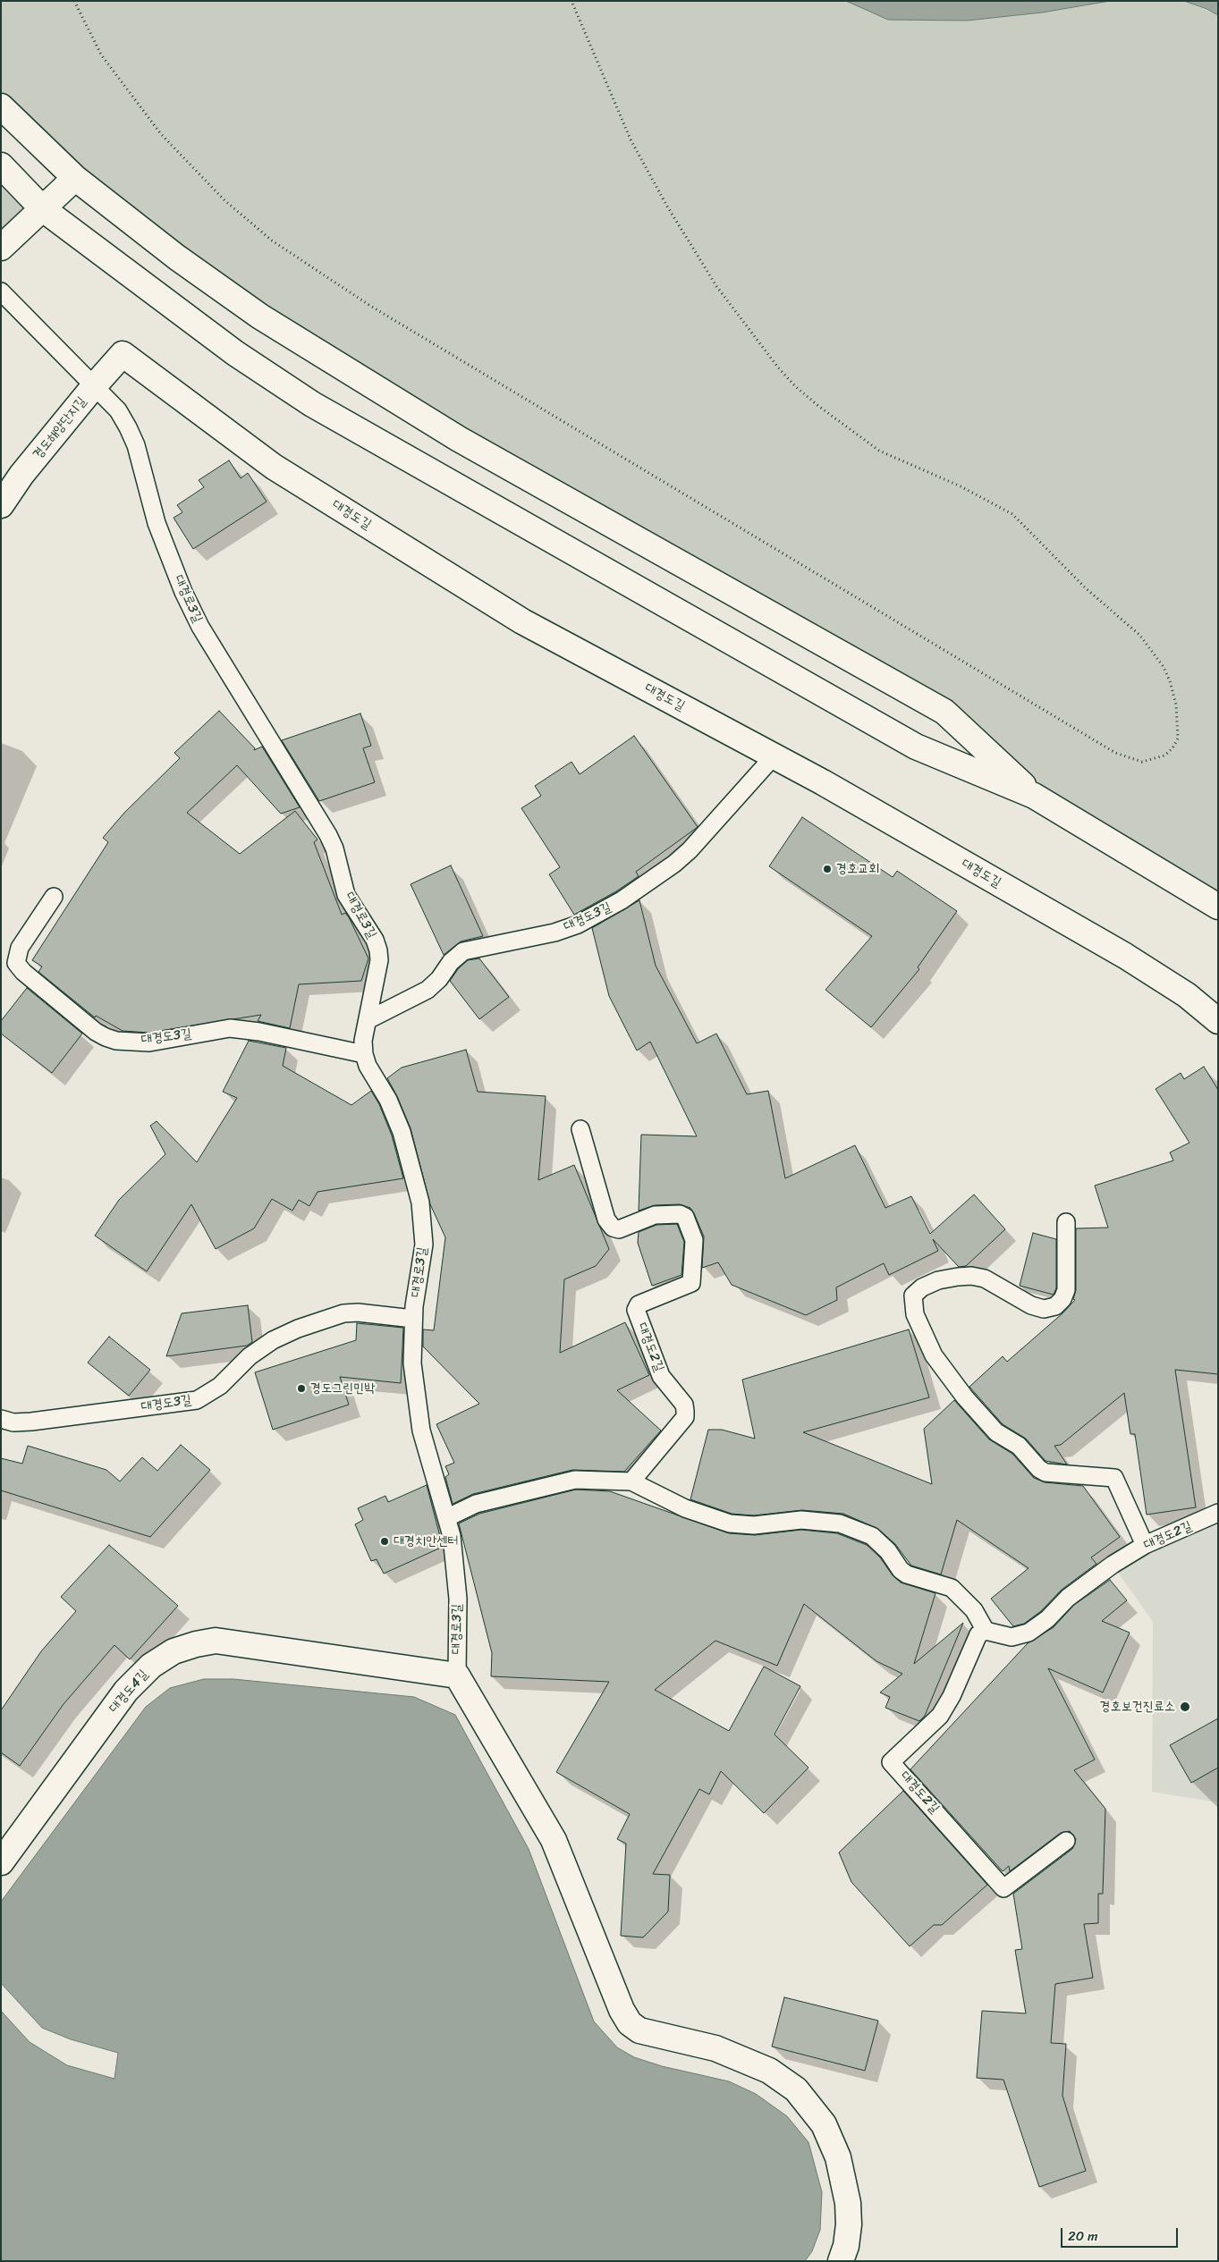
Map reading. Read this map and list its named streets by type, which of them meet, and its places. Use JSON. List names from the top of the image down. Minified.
{"streets":{"street":["경도해양단지길","대경도길","대경도4길"],"lane":["대경로3길","대경도3길","대경도2길"]},"crossings":[["경도해양단지길","대경도길"],["경도해양단지길","대경로3길"],["대경도길","대경도3길"],["대경로3길","대경도3길"],["대경로3길","대경도4길"]],"places":["경호교회","경도그린민박","대경치안센터","경호보건진료소"],"scale_bar":"20 m"}
